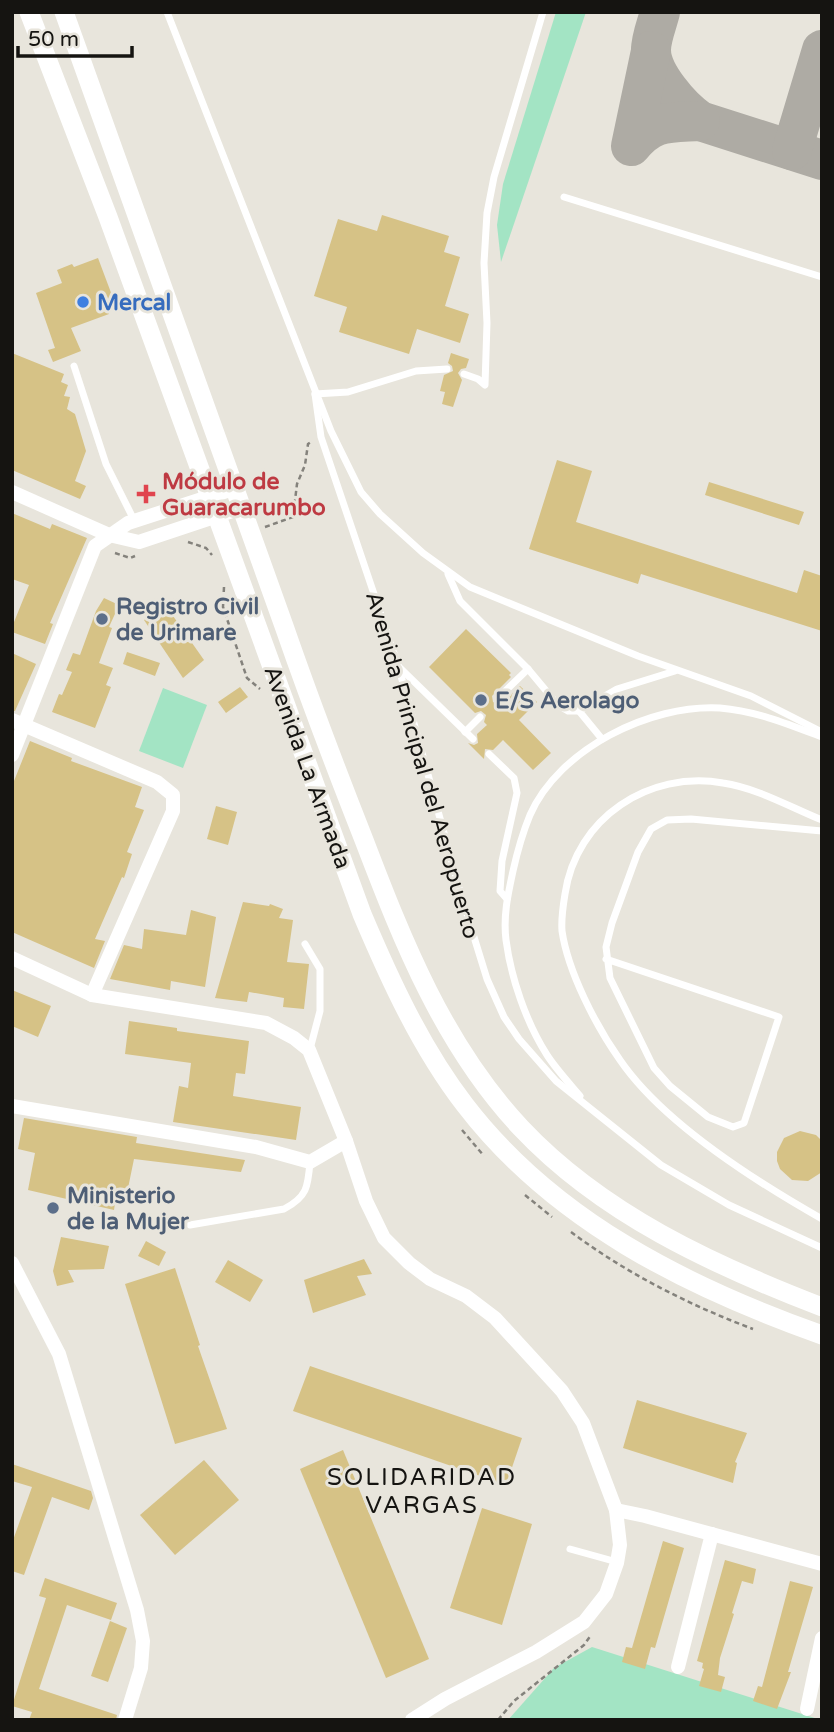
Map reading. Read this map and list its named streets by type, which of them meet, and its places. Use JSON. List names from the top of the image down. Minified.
{"streets":{"main road":["Avenida La Armada"],"lane":["Avenida Principal del Aeropuerto"]},"districts":["SOLIDARIDAD VARGAS"],"places":{"other":["Mercal","Registro Civil de Urimare","E/S Aerolago","Ministerio de la Mujer"],"health":["Módulo de Guaracarumbo"]},"scale_bar":"50 m"}
